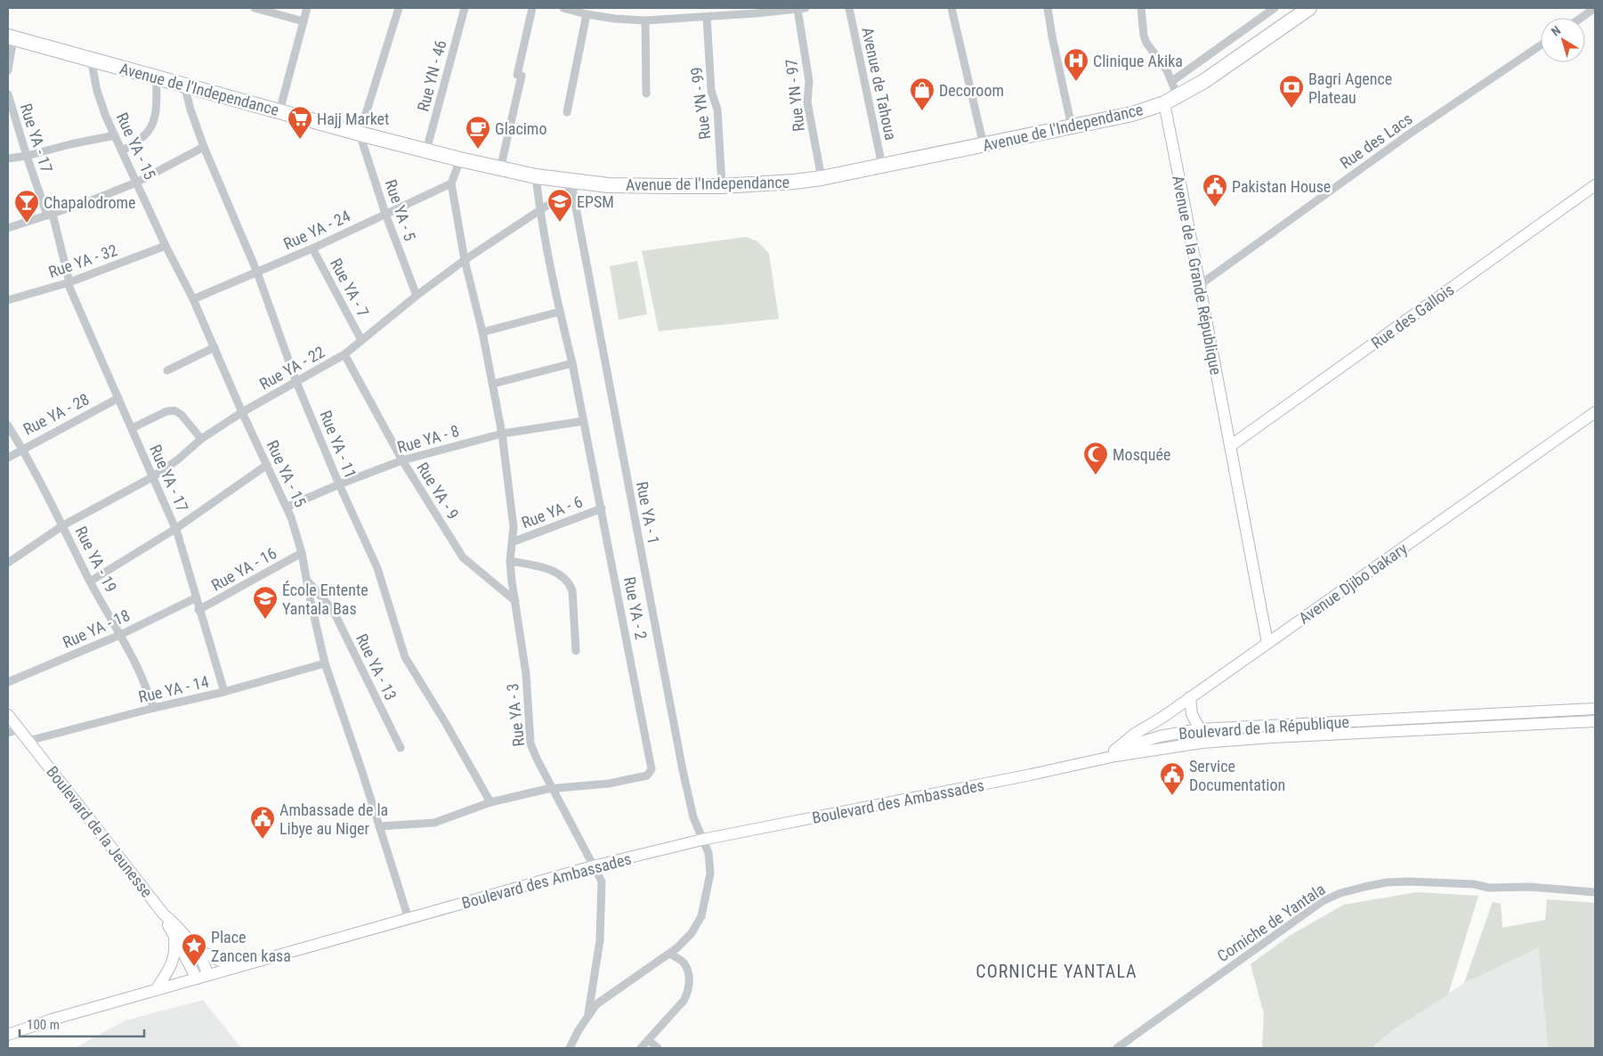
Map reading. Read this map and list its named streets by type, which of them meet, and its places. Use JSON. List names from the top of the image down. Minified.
{"streets":{"highway":["Avenue de l'Independance"],"main road":["Avenue de la Grande République","Rue des Gallois","Avenue Djibo bakary","Boulevard de la République","Boulevard des Ambassades","Boulevard de la Jeunesse"],"street":["Rue YN - 46","Avenue de Tahoua","Rue YN - 97","Rue YN - 99","Rue YA - 17","Rue des Lacs","Rue YA - 15","Rue YA - 5","Rue YA - 24","Rue YA - 32","Rue YA - 7","Rue YA - 22","Rue YA - 28","Rue YA - 8","Rue YA - 11","Rue YA - 9","Rue YA - 6","Rue YA - 1","Rue YA - 19","Rue YA - 16","Rue YA - 2","Rue YA - 18","Rue YA - 13","Rue YA - 14","Rue YA - 3","Corniche de Yantala"]},"crossings":[["Rue YN - 46","Avenue de l'Independance"],["Avenue de Tahoua","Avenue de l'Independance"],["Avenue de l'Independance","Rue YN - 97"],["Avenue de l'Independance","Rue YN - 99"],["Avenue de l'Independance","Rue YA - 15"],["Avenue de l'Independance","Rue YA - 5"],["Avenue de l'Independance","Avenue de la Grande République"],["Avenue de l'Independance","Rue YA - 22"],["Avenue de l'Independance","Rue YA - 11"],["Avenue de l'Independance","Rue YA - 1"],["Avenue de l'Independance","Rue YA - 2"],["Rue YA - 17","Rue YA - 32"],["Rue YA - 17","Rue YA - 22"],["Rue YA - 17","Rue YA - 28"],["Rue YA - 17","Rue YA - 16"],["Rue YA - 17","Rue YA - 18"],["Rue YA - 17","Rue YA - 14"],["Rue des Lacs","Avenue de la Grande République"],["Rue YA - 15","Rue YA - 24"],["Rue YA - 15","Rue YA - 32"],["Rue YA - 15","Rue YA - 22"],["Rue YA - 15","Rue YA - 8"],["Rue YA - 15","Rue YA - 16"],["Rue YA - 15","Rue YA - 2"],["Rue YA - 15","Rue YA - 13"],["Rue YA - 15","Rue YA - 14"],["Rue YA - 15","Boulevard des Ambassades"],["Rue YA - 5","Rue YA - 24"],["Rue YA - 5","Rue YA - 22"],["Rue YA - 24","Rue YA - 7"],["Rue YA - 24","Rue YA - 11"],["Rue YA - 24","Rue YA - 3"],["Avenue de la Grande République","Rue des Gallois"],["Avenue de la Grande République","Avenue Djibo bakary"],["Rue YA - 7","Rue YA - 22"],["Rue YA - 22","Rue YA - 11"],["Rue YA - 22","Rue YA - 9"],["Rue YA - 22","Rue YA - 1"],["Rue YA - 22","Rue YA - 19"],["Rue YA - 22","Rue YA - 2"],["Rue YA - 22","Rue YA - 3"],["Rue YA - 28","Rue YA - 19"],["Rue YA - 8","Rue YA - 11"],["Rue YA - 8","Rue YA - 9"],["Rue YA - 8","Rue YA - 2"],["Rue YA - 8","Rue YA - 3"],["Rue YA - 11","Rue YA - 2"],["Rue YA - 9","Rue YA - 3"],["Rue YA - 6","Rue YA - 2"],["Rue YA - 6","Rue YA - 3"],["Rue YA - 1","Boulevard des Ambassades"],["Rue YA - 19","Rue YA - 18"],["Rue YA - 19","Rue YA - 14"],["Avenue Djibo bakary","Boulevard de la République"],["Rue YA - 2","Rue YA - 3"],["Rue YA - 14","Boulevard de la Jeunesse"],["Rue YA - 3","Boulevard des Ambassades"],["Boulevard de la République","Boulevard des Ambassades"],["Boulevard des Ambassades","Boulevard de la Jeunesse"]],"districts":["CORNICHE YANTALA"],"places":{"hospital":["Clinique Akika"],"bank":["Bagri Agence Plateau"],"shop":["Decoroom"],"supermarket":["Hajj Market"],"cafe":["Glacimo"],"public building":["Pakistan House","Service Documentation","Ambassade de la Libye au Niger"],"school or university":["EPSM","École Entente Yantala Bas"],"bar":["Chapalodrome"],"mosque":["Mosquée"],"place":["Place Zancen kasa"]},"scale_bar":"100 m","north":"top left"}
